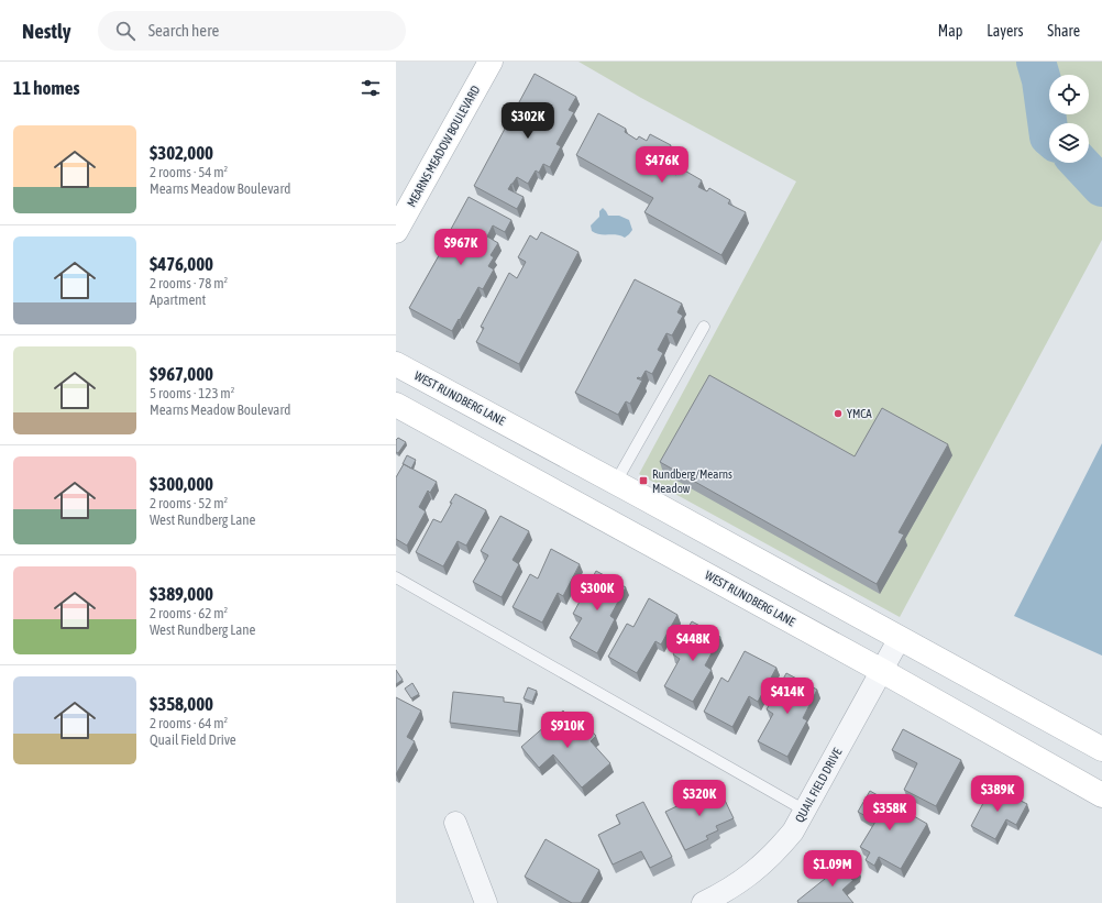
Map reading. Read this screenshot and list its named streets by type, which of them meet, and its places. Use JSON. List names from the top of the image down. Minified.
{"streets":{"main road":["MEARNS MEADOW BOULEVARD","WEST RUNDBERG LANE"],"street":["QUAIL FIELD DRIVE"]},"crossings":[["WEST RUNDBERG LANE","QUAIL FIELD DRIVE"]],"places":{"other":["YMCA"],"transit":["Rundberg/Mearns Meadow"]},"page":{"header":"Nestly","search":"Search here","nav":["Map","Layers","Share"],"heading":"11 homes","price":["$302K","$476K","$967K","$300K","$448K","$414K","$910K","$389K","$320K","$358K","$1.09M"],"list":[{"name":"$302,000","note":"2 rooms · 54 m² · Mearns Meadow Boulevard"},{"name":"$476,000","note":"2 rooms · 78 m² · Apartment"},{"name":"$967,000","note":"5 rooms · 123 m² · Mearns Meadow Boulevard"},{"name":"$300,000","note":"2 rooms · 52 m² · West Rundberg Lane"},{"name":"$389,000","note":"2 rooms · 62 m² · West Rundberg Lane"},{"name":"$358,000","note":"2 rooms · 64 m² · Quail Field Drive"}]}}
